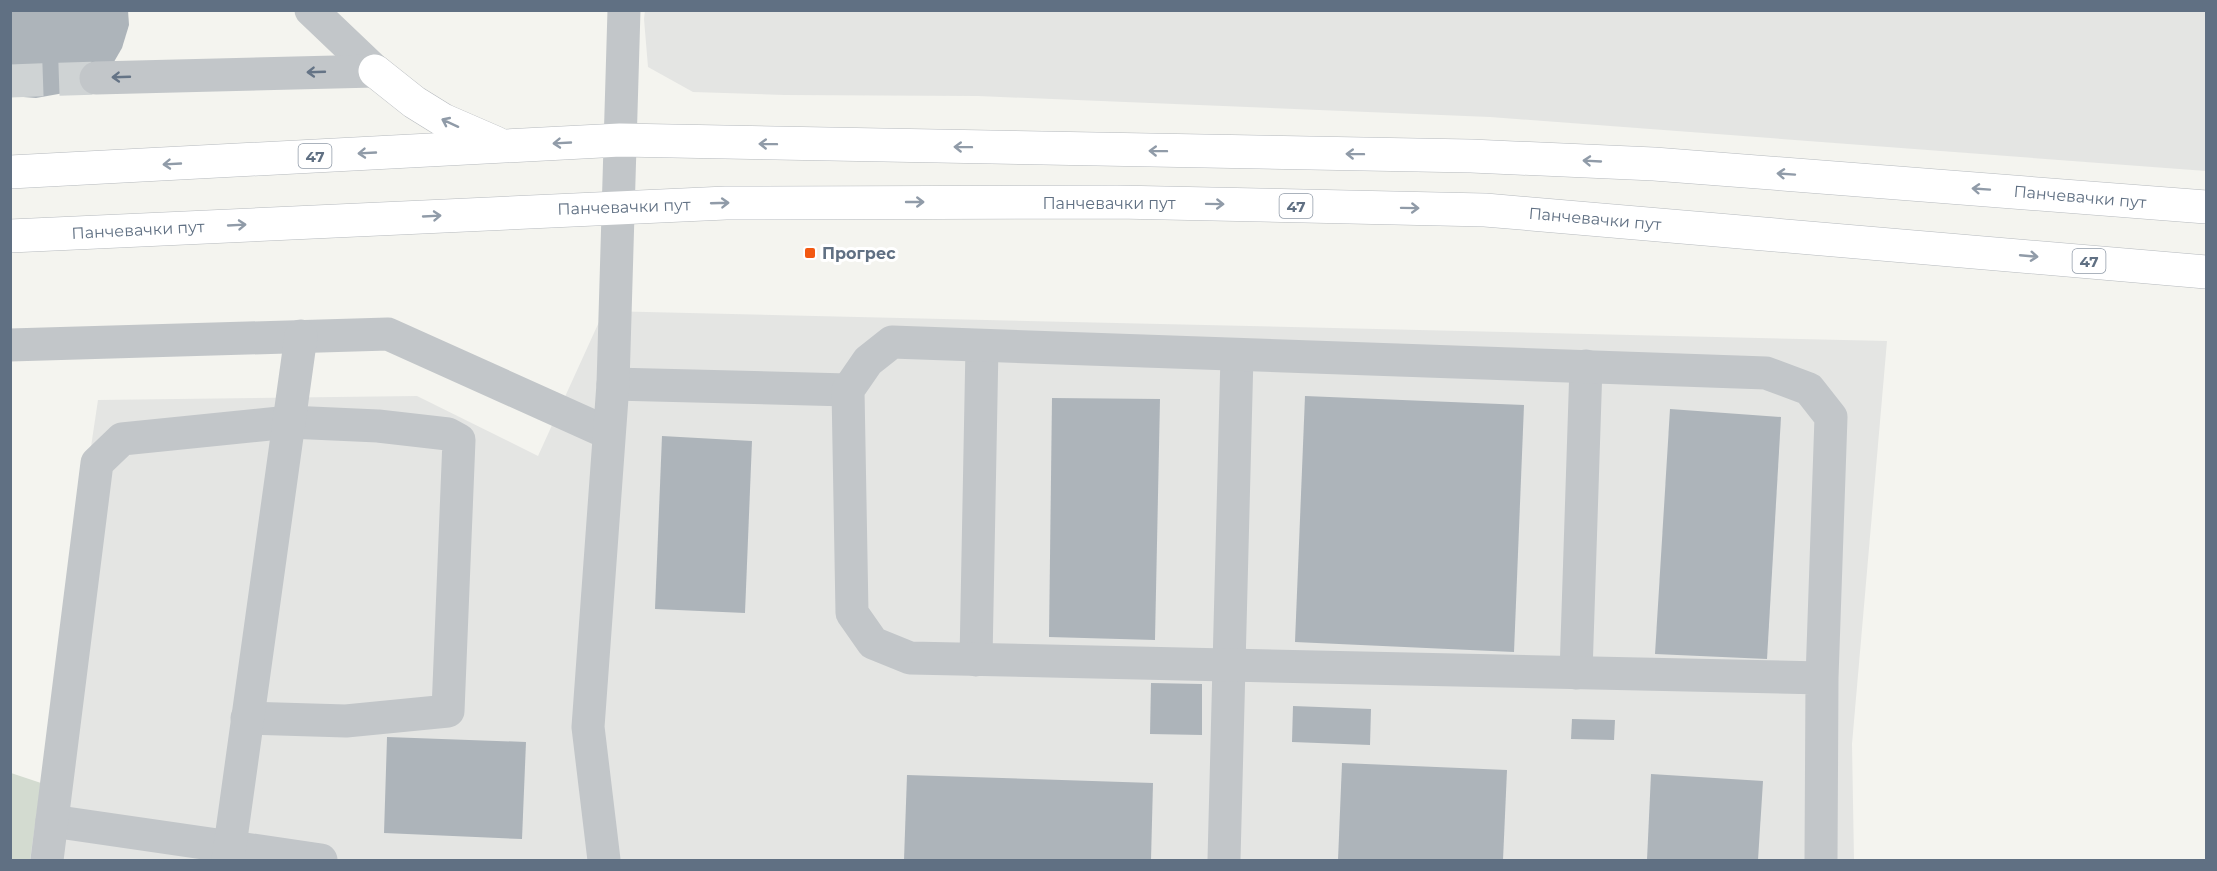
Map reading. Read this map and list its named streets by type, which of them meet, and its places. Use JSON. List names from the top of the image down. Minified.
{"streets":{"main road":["47","Панчевачки пут"]},"places":{"transit":["Прогрес"]}}
